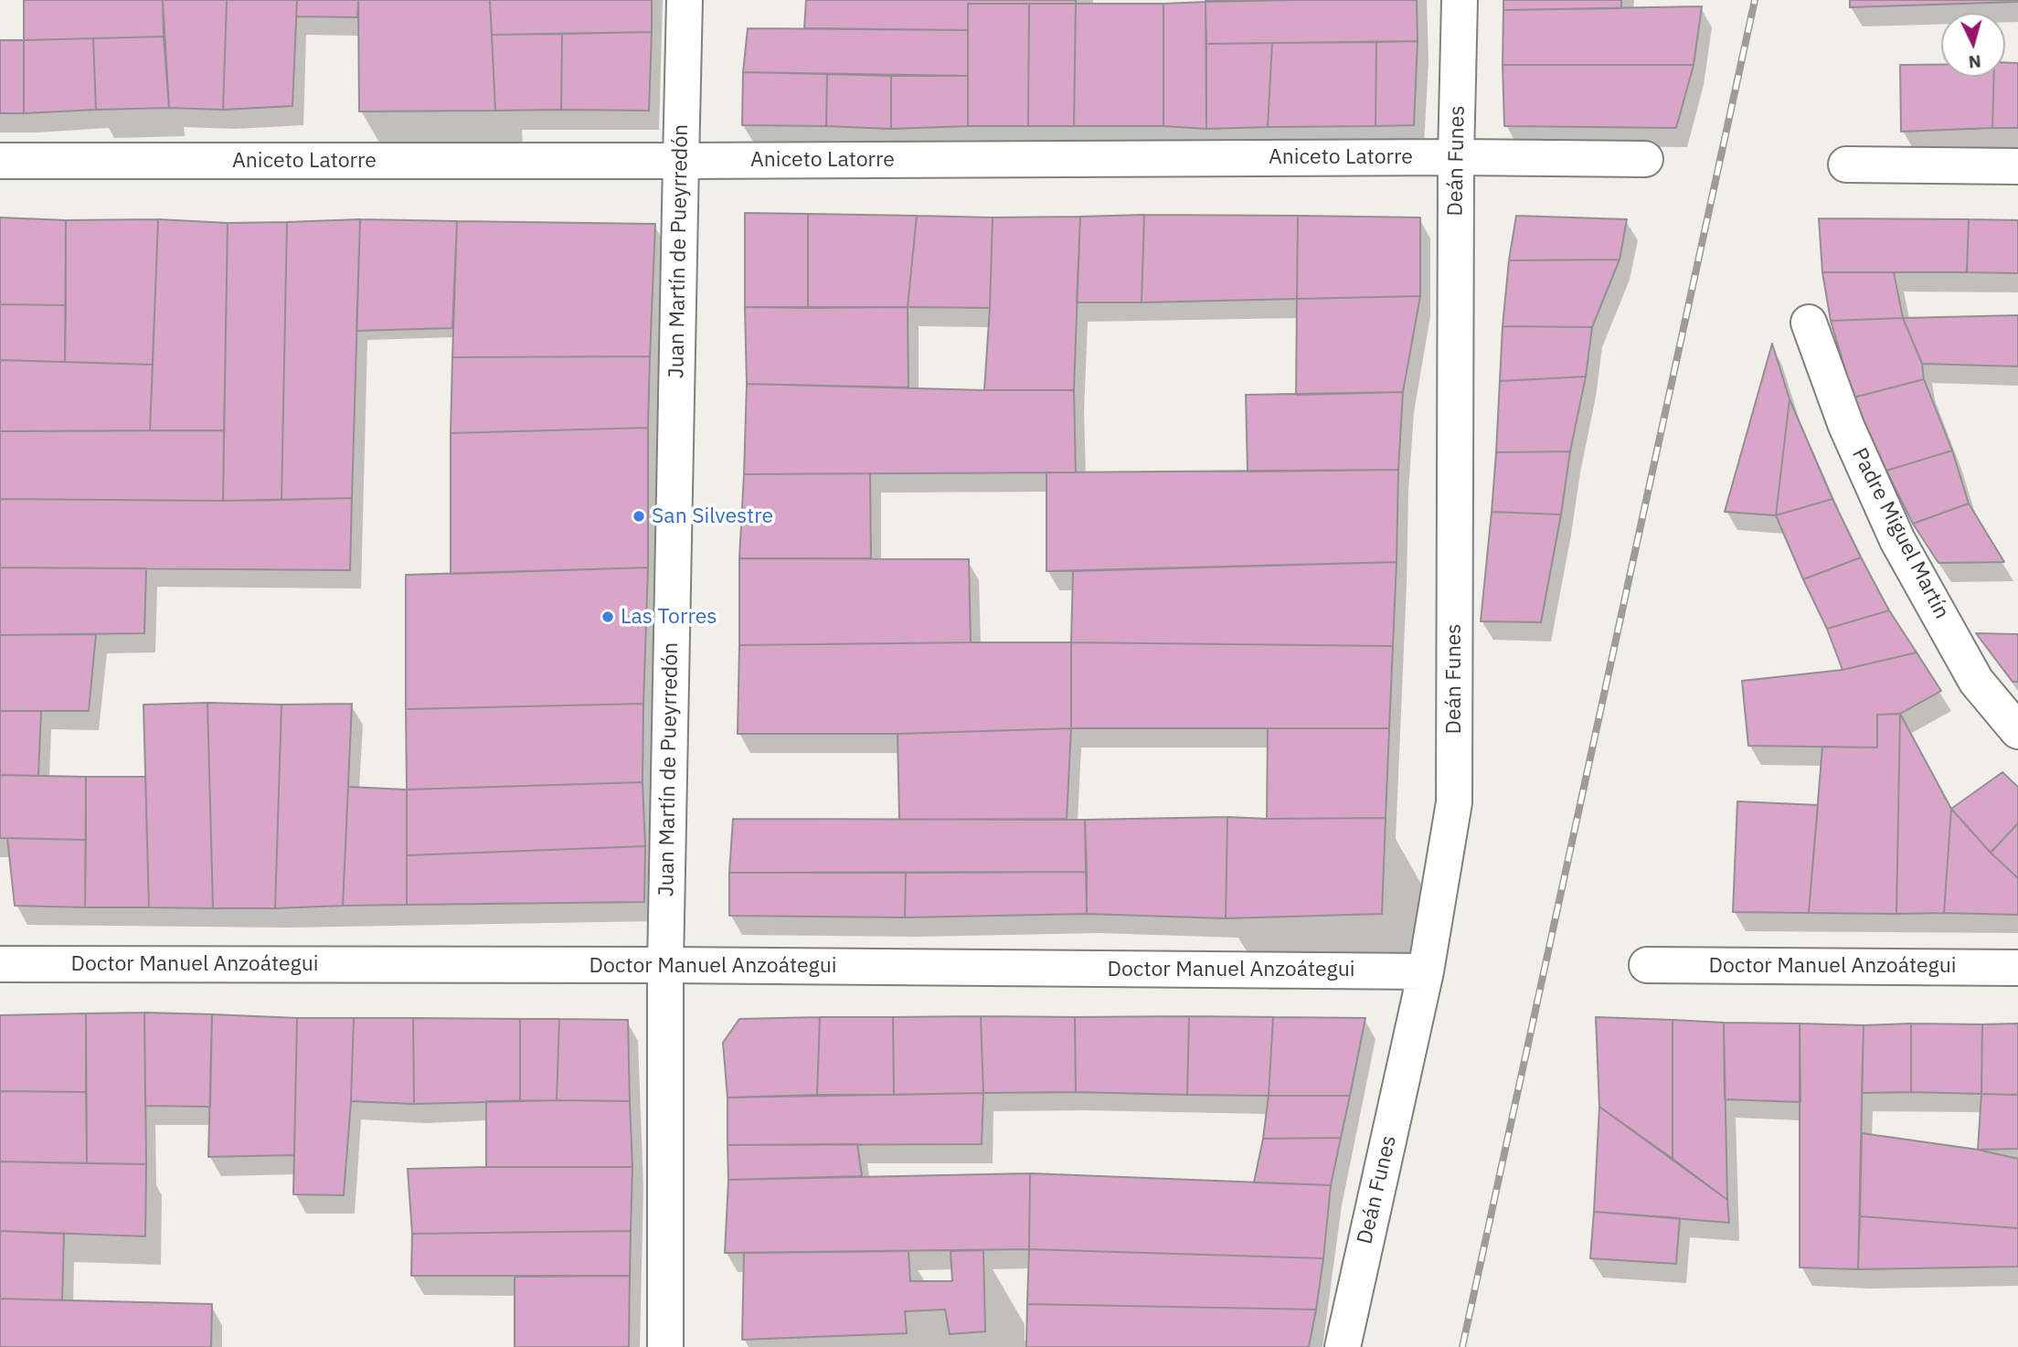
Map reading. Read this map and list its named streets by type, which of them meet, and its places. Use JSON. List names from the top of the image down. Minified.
{"streets":{"street":["Aniceto Latorre","Deán Funes","Juan Martín de Pueyrredón","Padre Miguel Martín","Doctor Manuel Anzoátegui"]},"crossings":[["Aniceto Latorre","Deán Funes"],["Aniceto Latorre","Juan Martín de Pueyrredón"],["Deán Funes","Doctor Manuel Anzoátegui"],["Juan Martín de Pueyrredón","Doctor Manuel Anzoátegui"]],"places":["San Silvestre","Las Torres"],"north":"bottom"}
